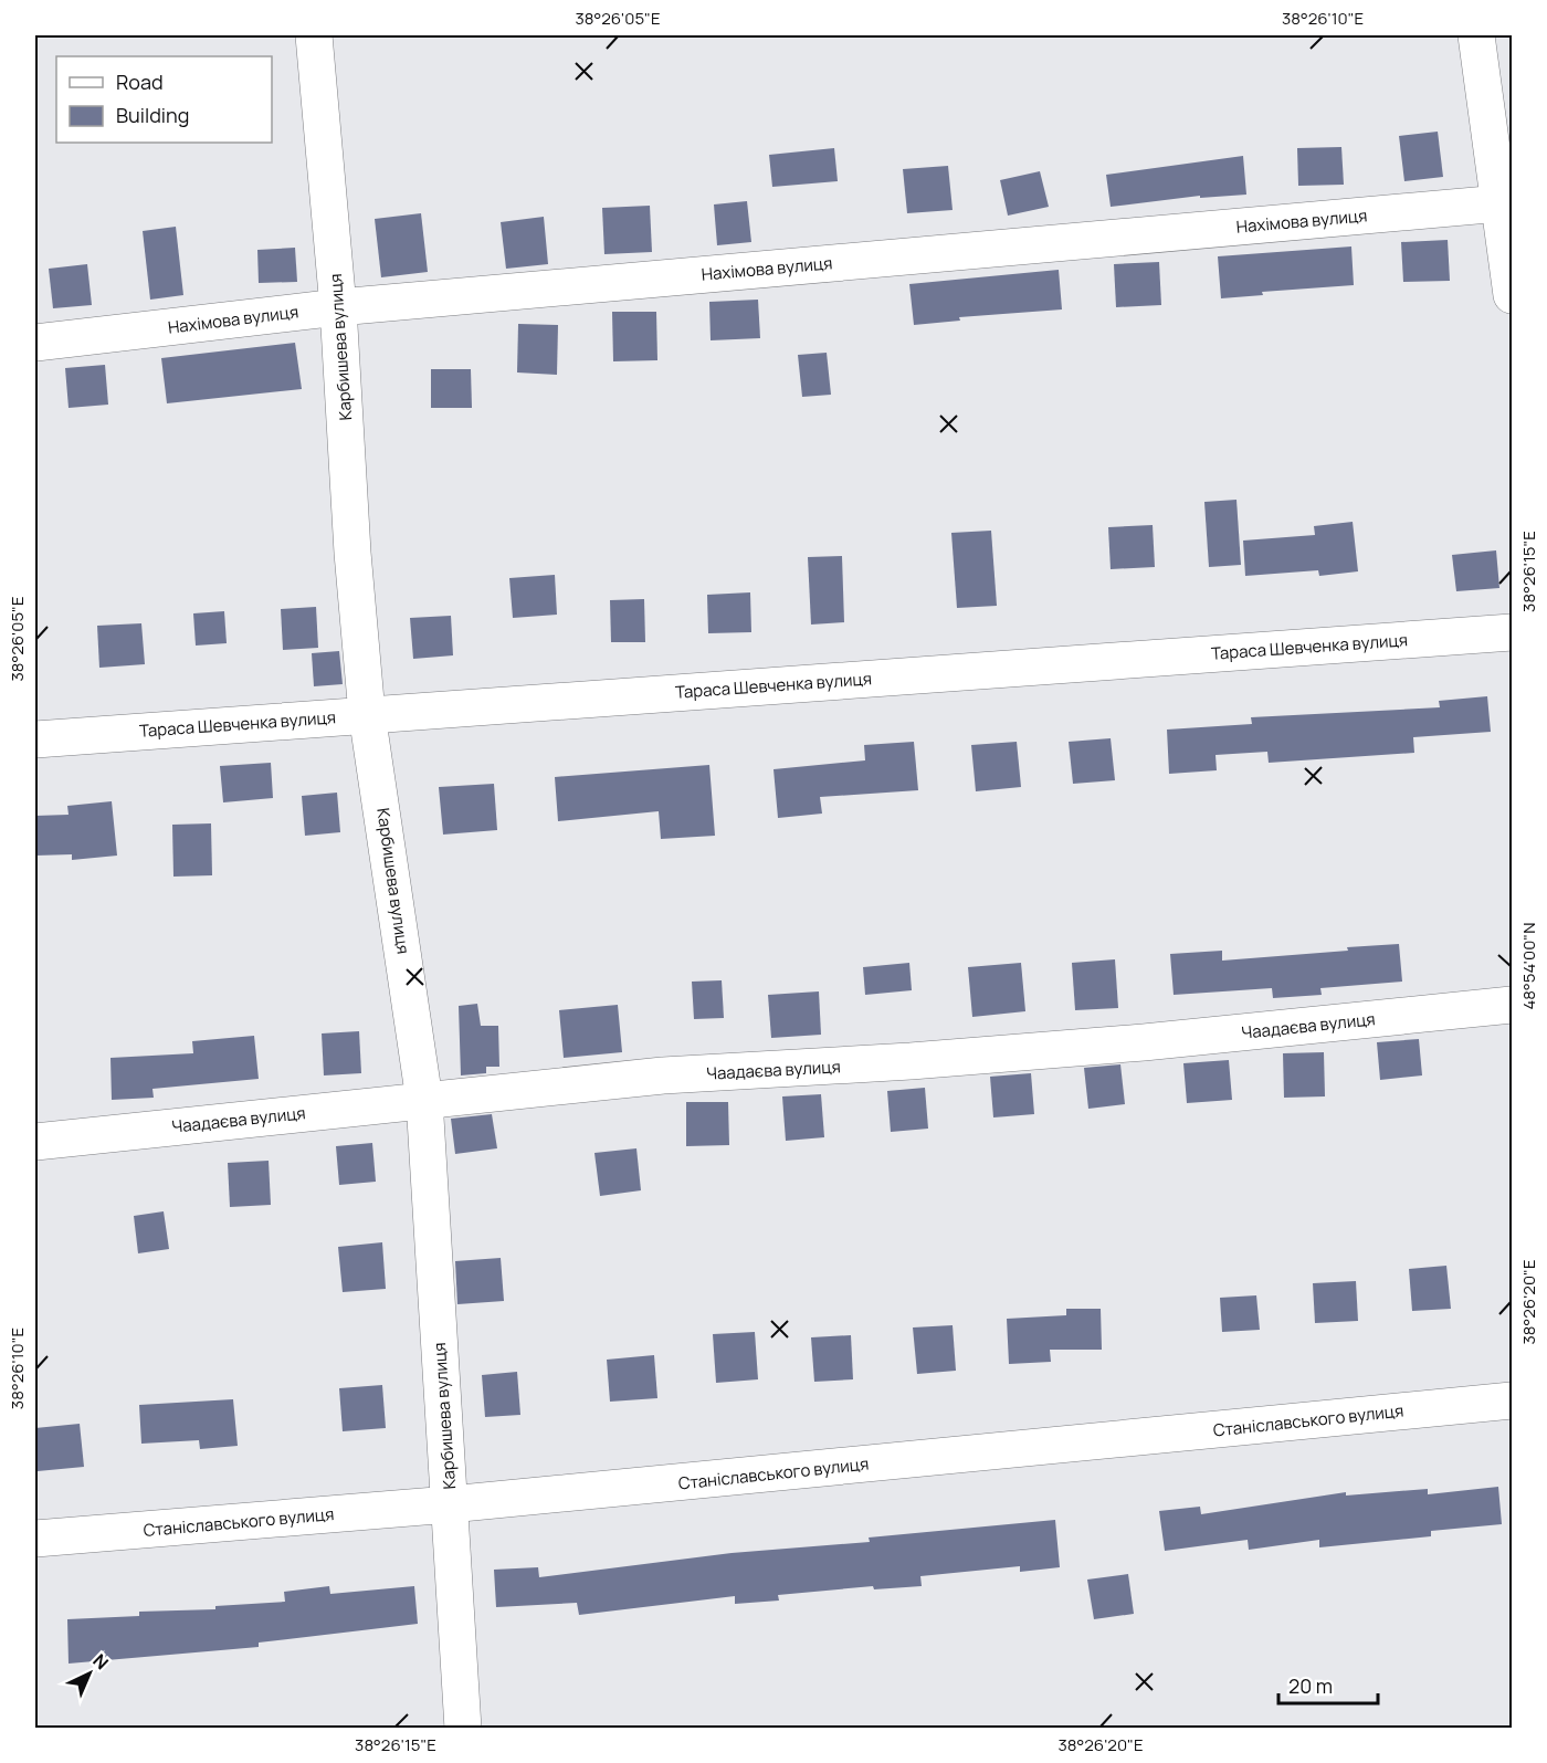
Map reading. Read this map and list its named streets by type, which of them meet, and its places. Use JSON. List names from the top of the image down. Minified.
{"streets":{"street":["Нахімова вулиця","Карбишева вулиця","Тараса Шевченка вулиця","Чаадаєва вулиця","Станіславського вулиця"]},"crossings":[["Нахімова вулиця","Карбишева вулиця"],["Карбишева вулиця","Тараса Шевченка вулиця"],["Карбишева вулиця","Чаадаєва вулиця"],["Карбишева вулиця","Станіславського вулиця"]],"legend":["Road","Building"],"scale_bar":"20 m","north":"top right","coordinates":["38°26'05\"E","38°26'10\"E","38°26'15\"E","48°54'00\"N","38°26'20\"E"]}
